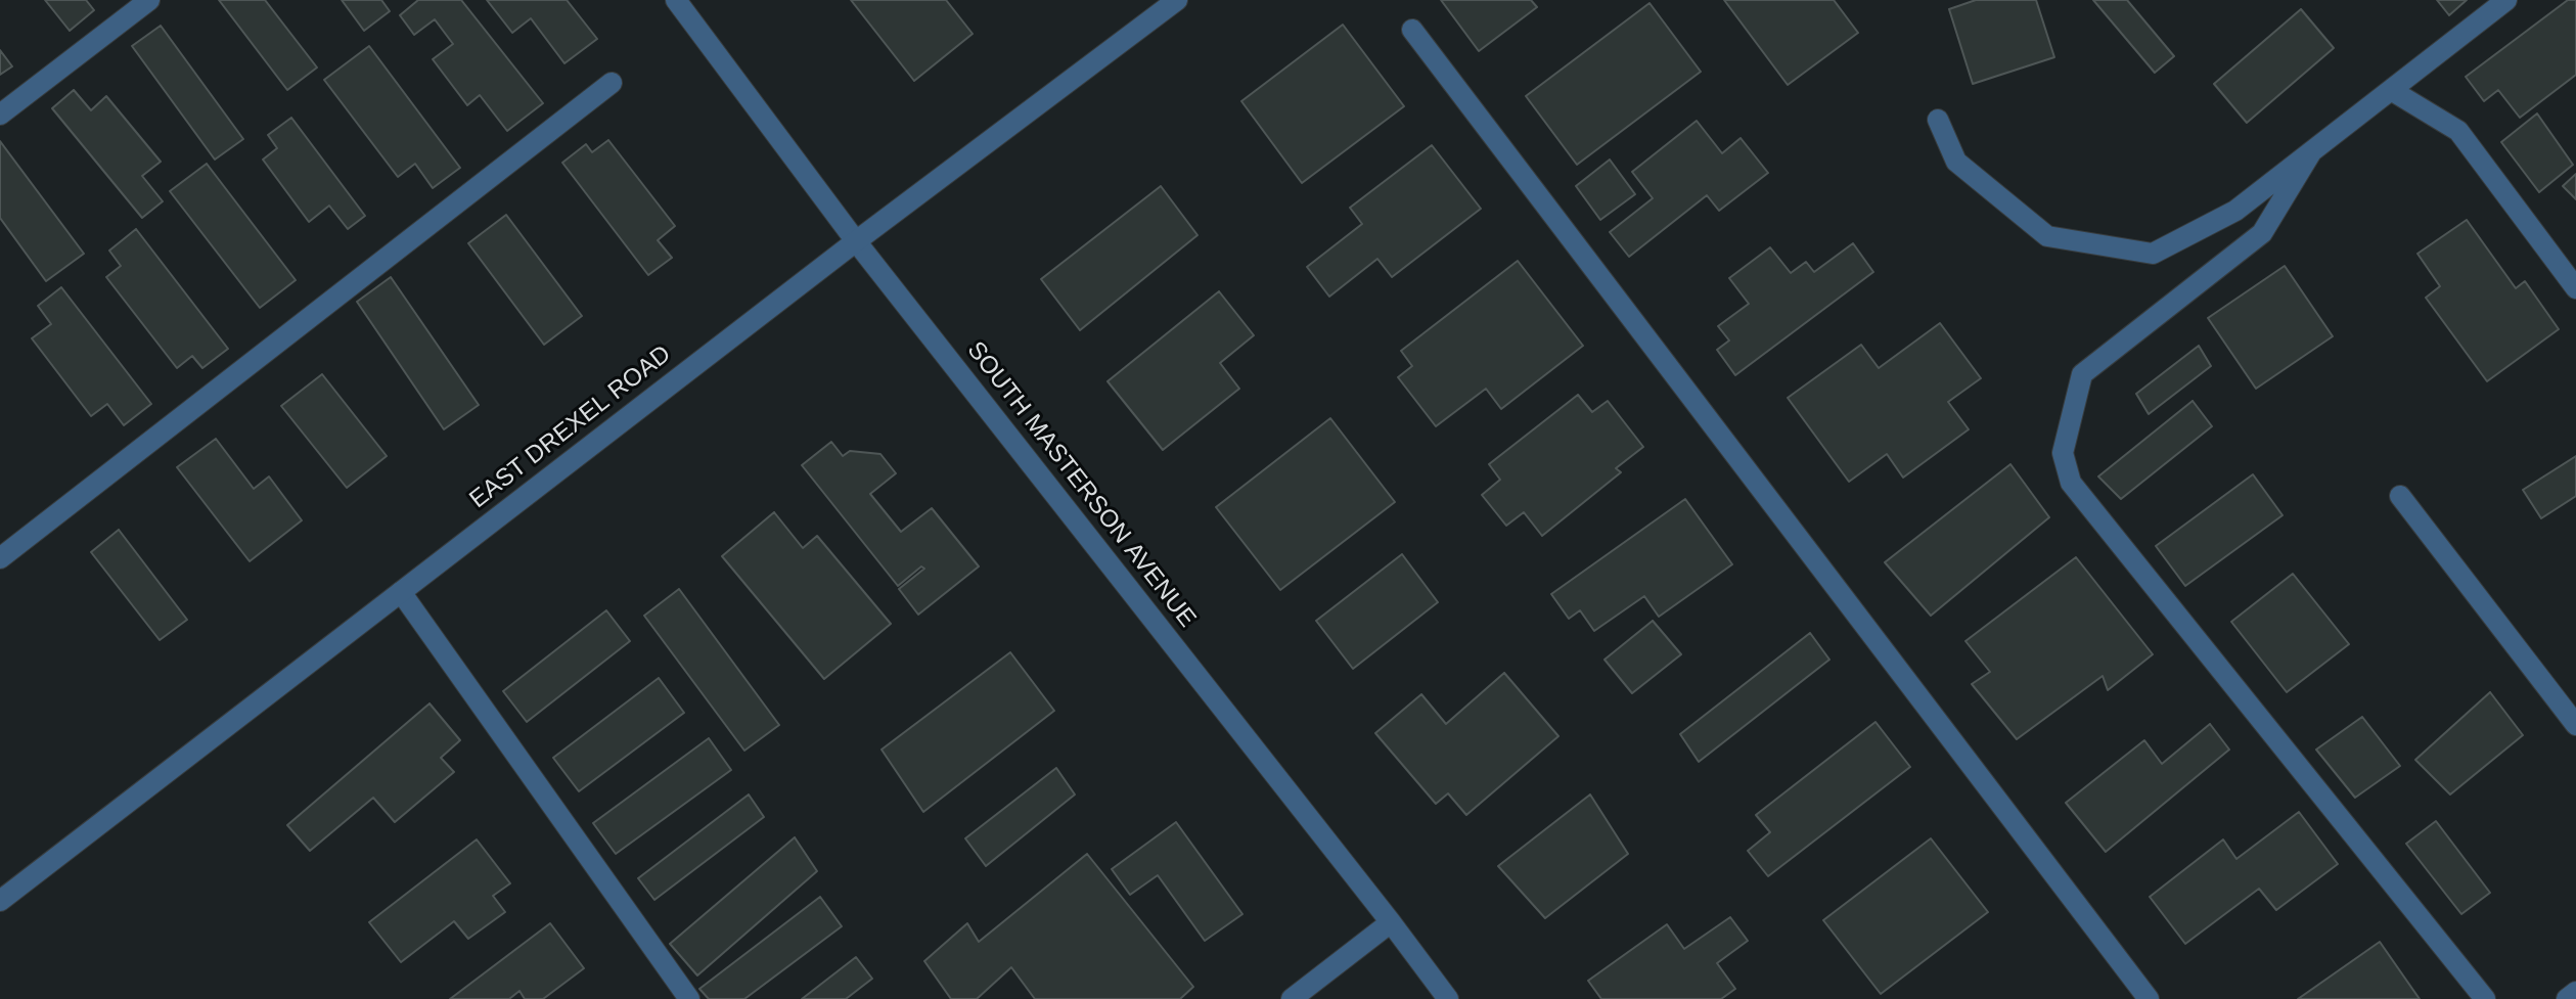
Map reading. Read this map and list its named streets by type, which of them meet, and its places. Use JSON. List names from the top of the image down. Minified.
{"streets":{"street":["EAST DREXEL ROAD","SOUTH MASTERSON AVENUE"]},"crossings":[["EAST DREXEL ROAD","SOUTH MASTERSON AVENUE"]]}
